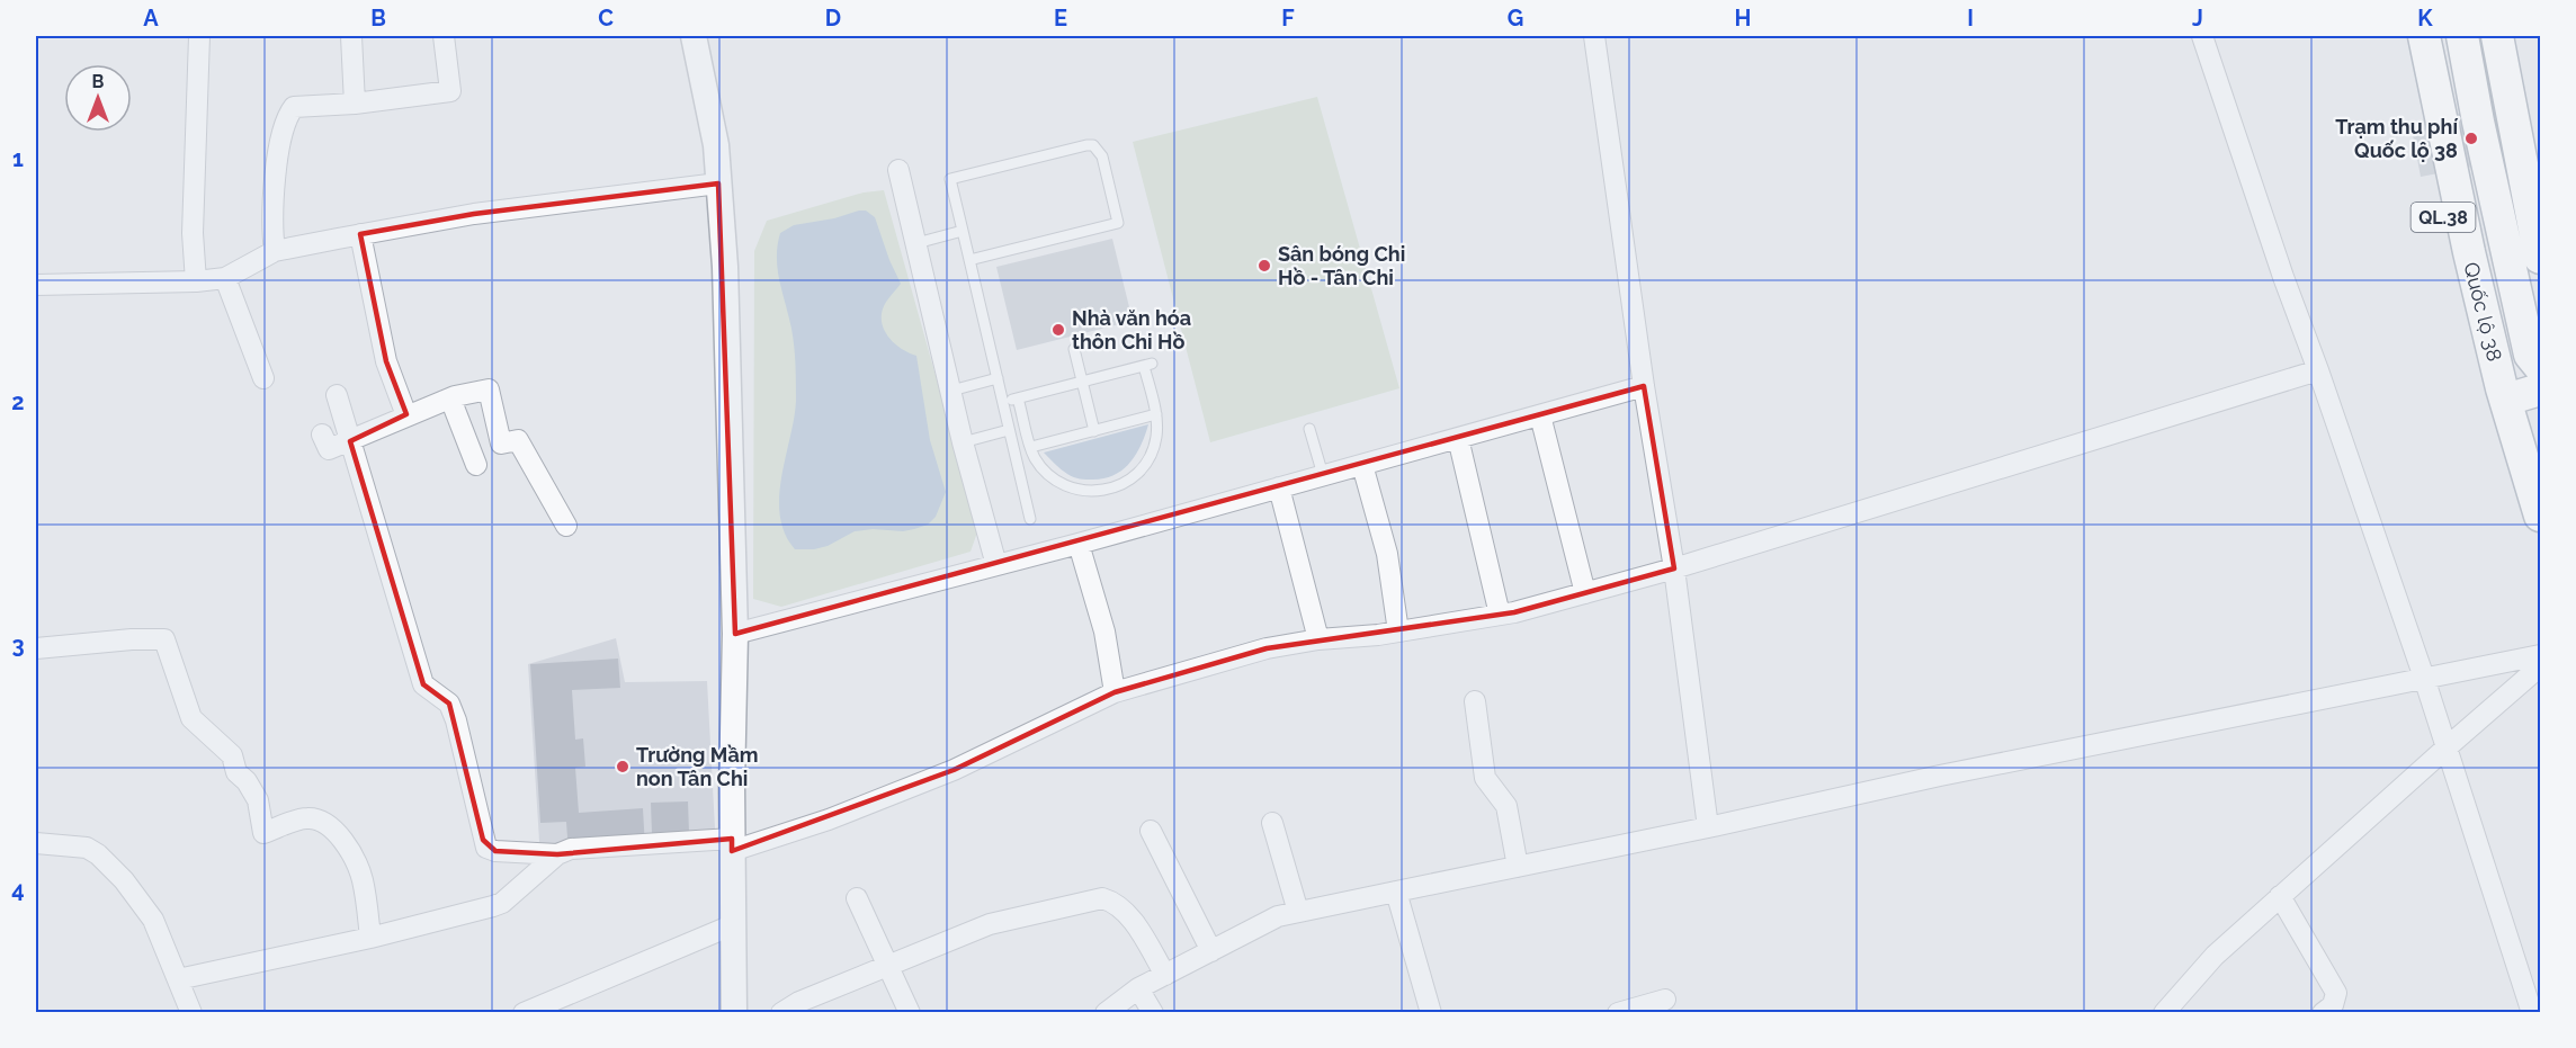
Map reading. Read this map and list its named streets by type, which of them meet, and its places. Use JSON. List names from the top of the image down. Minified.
{"streets":{"highway":["QL.38","Quốc lộ 38"]},"places":["Trạm thu phí Quốc lộ 38","Sân bóng Chi Hồ - Tân Chi","Nhà văn hóa thôn Chi Hồ","Trường Mầm non Tân Chi"],"north":"top","grid":{"columns":["A","B","C","D","E","F","G","H","I","J","K"],"rows":["1","2","3","4"]}}
